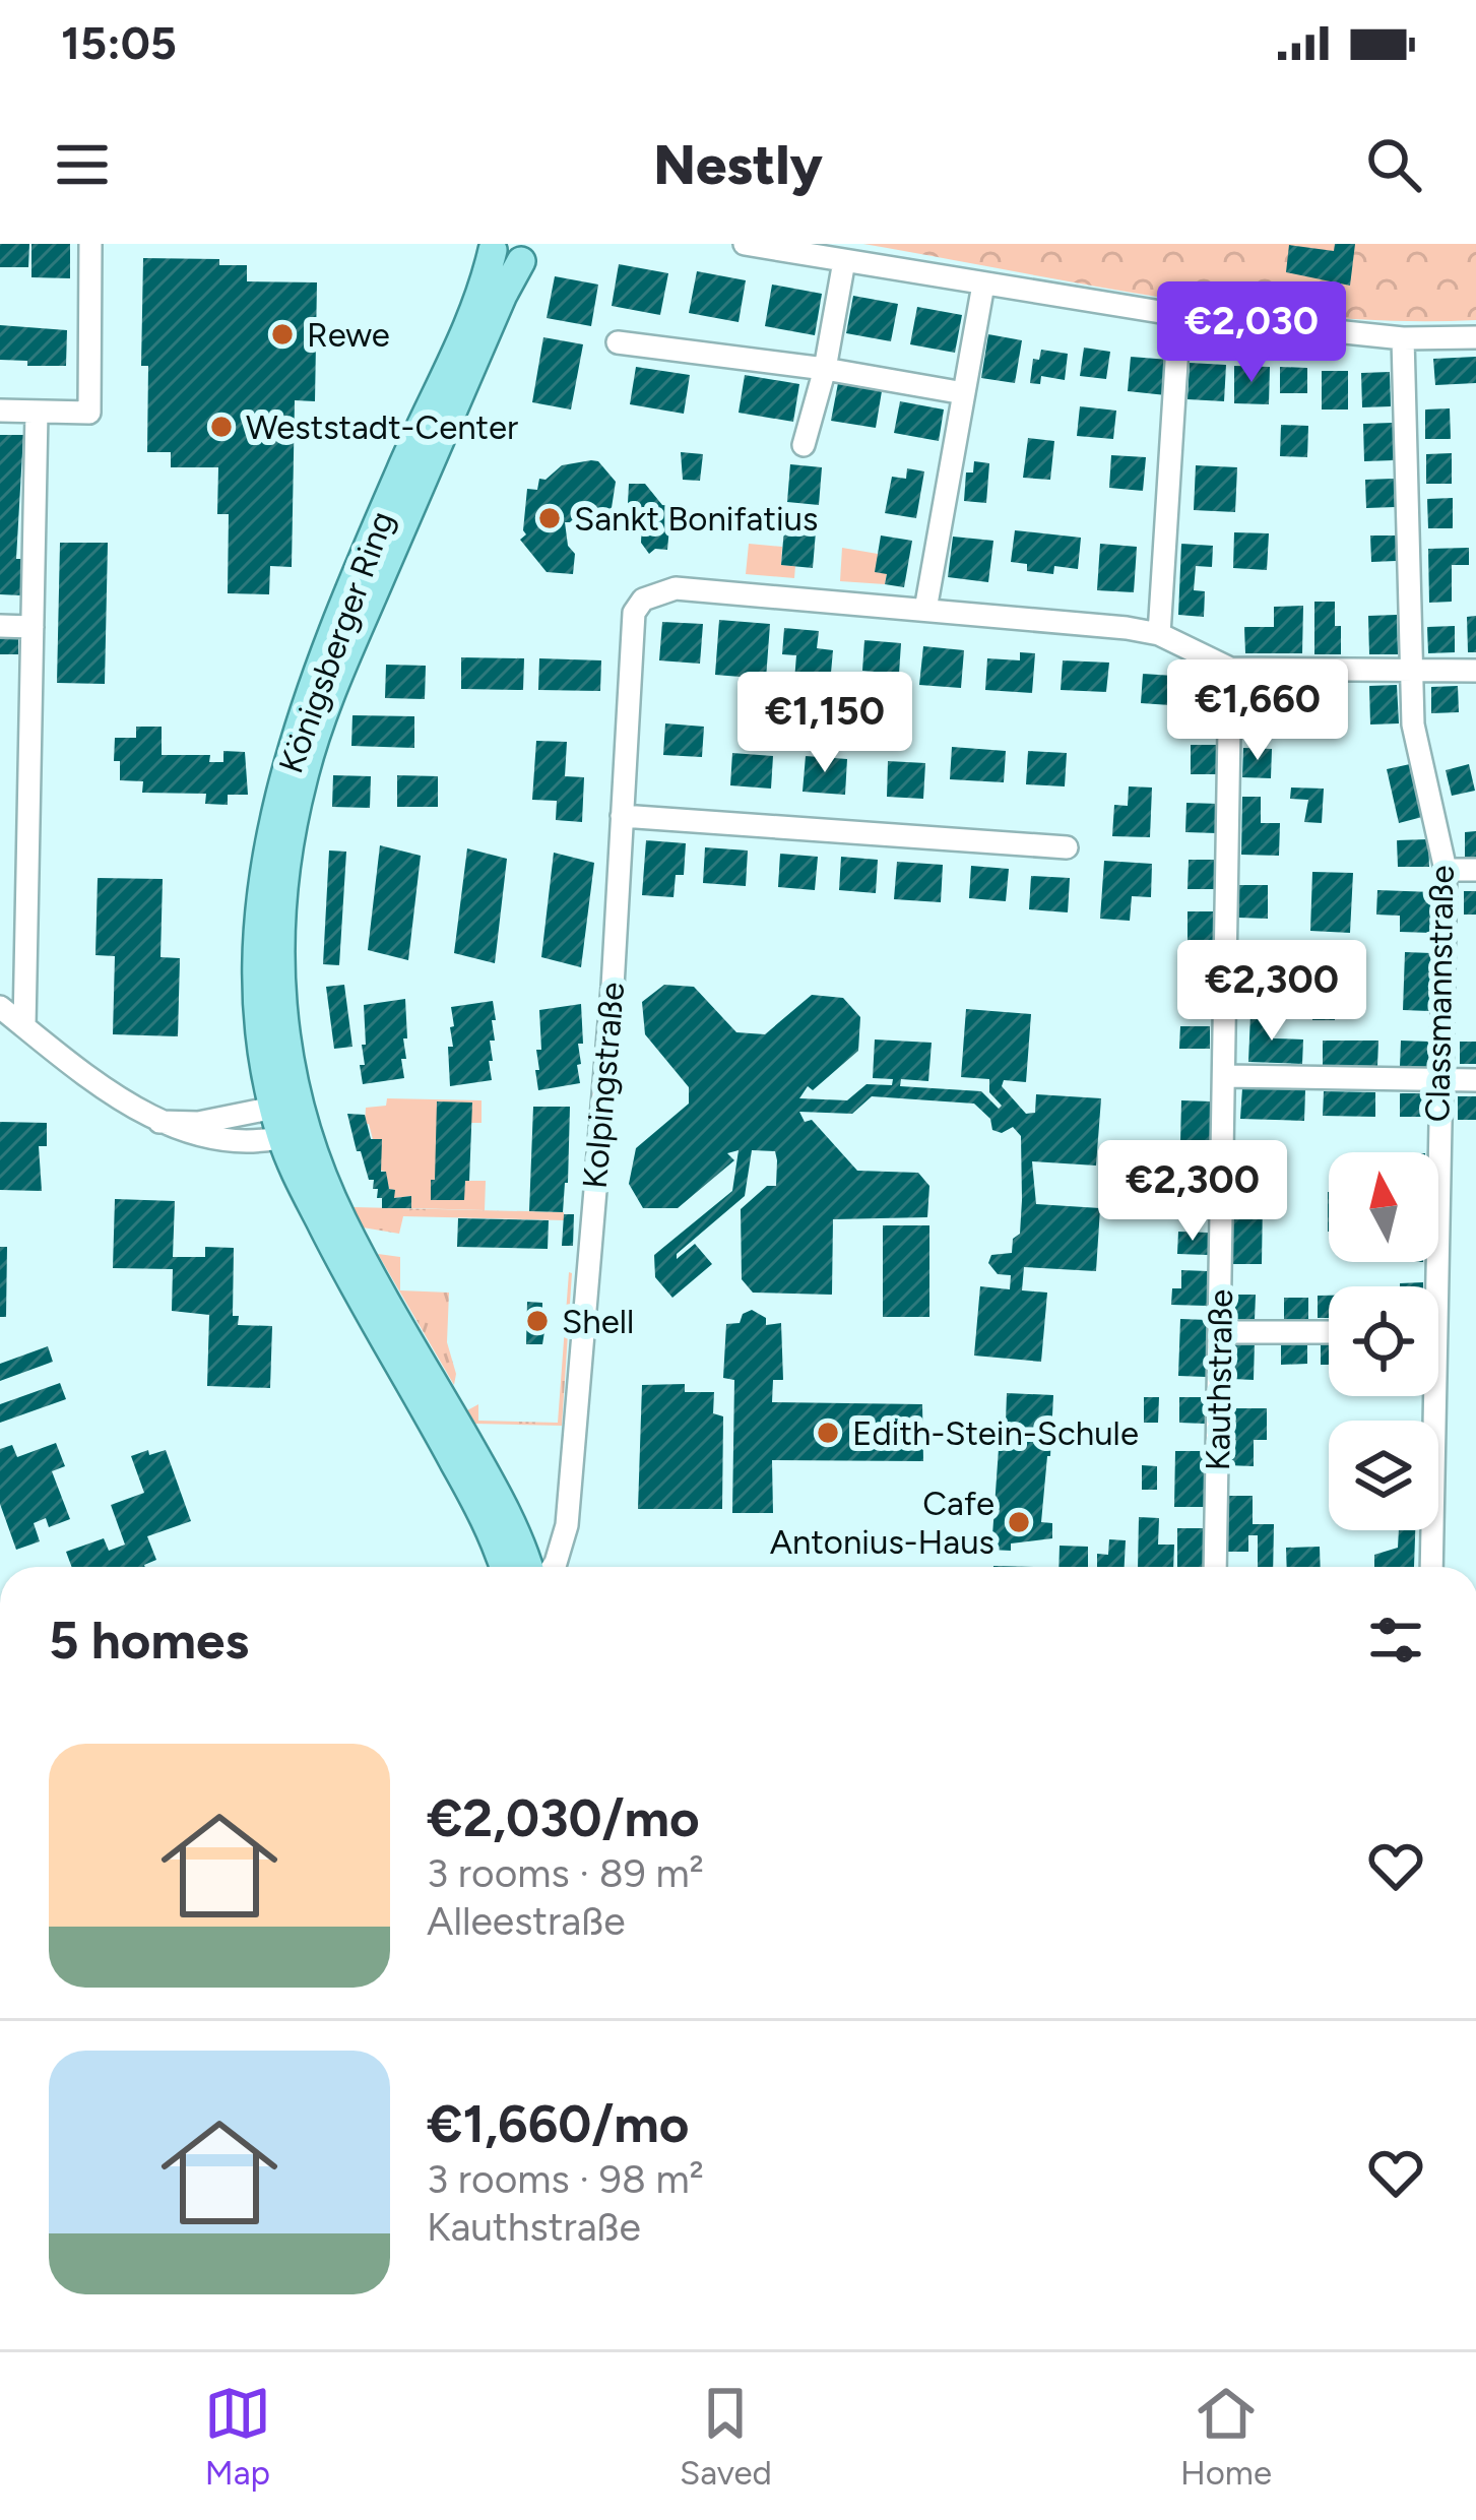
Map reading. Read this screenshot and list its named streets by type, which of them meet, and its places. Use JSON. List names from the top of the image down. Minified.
{"streets":{"main road":["Königsberger Ring"],"street":["Classmannstraße","Kolpingstraße","Kauthstraße"]},"places":["Rewe","Weststadt-Center","Sankt Bonifatius","Shell","Edith-Stein-Schule","Cafe Antonius-Haus"],"north":"top","page":{"status":"15:05","header":"Nestly","price":["€2,030","€1,660","€1,150","€2,300","€2,300"],"heading":"5 homes","list":[{"name":"€2,030/mo","note":"3 rooms · 89 m² · Alleestraße"},{"name":"€1,660/mo","note":"3 rooms · 98 m² · Kauthstraße"}],"tabs":["Map","Saved","Home"]}}
